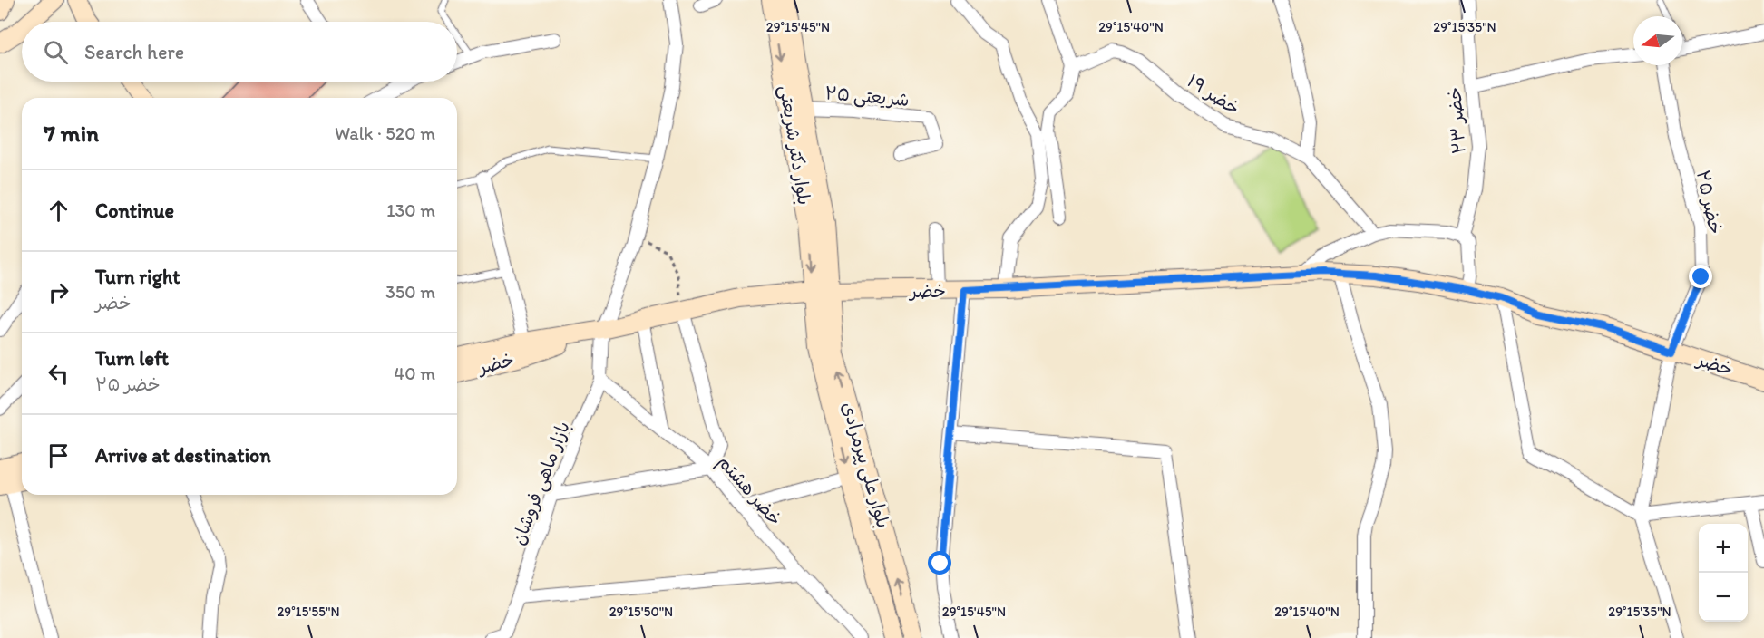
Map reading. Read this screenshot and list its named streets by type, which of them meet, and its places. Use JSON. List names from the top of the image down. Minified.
{"streets":{"main road":["بلوار دکتر شریعتی","خضر","بلوار علی پیرمرادی"],"street":["خضر ۱۹","شریعتی ۲۵","خضر ۲۳","خضر ۲۵","بازار ماهی فروشان","خضر هشتم"]},"crossings":[["شریعتی ۲۵","بلوار دکتر شریعتی"],["بلوار دکتر شریعتی","خضر"],["بلوار دکتر شریعتی","بلوار علی پیرمرادی"],["خضر ۲۵","خضر"],["خضر","بلوار علی پیرمرادی"],["خضر","بازار ماهی فروشان"],["بازار ماهی فروشان","خضر هشتم"]],"north":"left","page":{"search":"Search here","heading":["7 min","Walk · 520 m"],"list":[["Continue","130 m"],["Turn right","خضر","350 m"],["Turn left","خضر ۲۵","40 m"],"Arrive at destination"],"map_buttons":["+","−"]},"coordinates":["29°15'45\"N","29°15'40\"N","29°15'35\"N","29°15'55\"N","29°15'50\"N"]}
